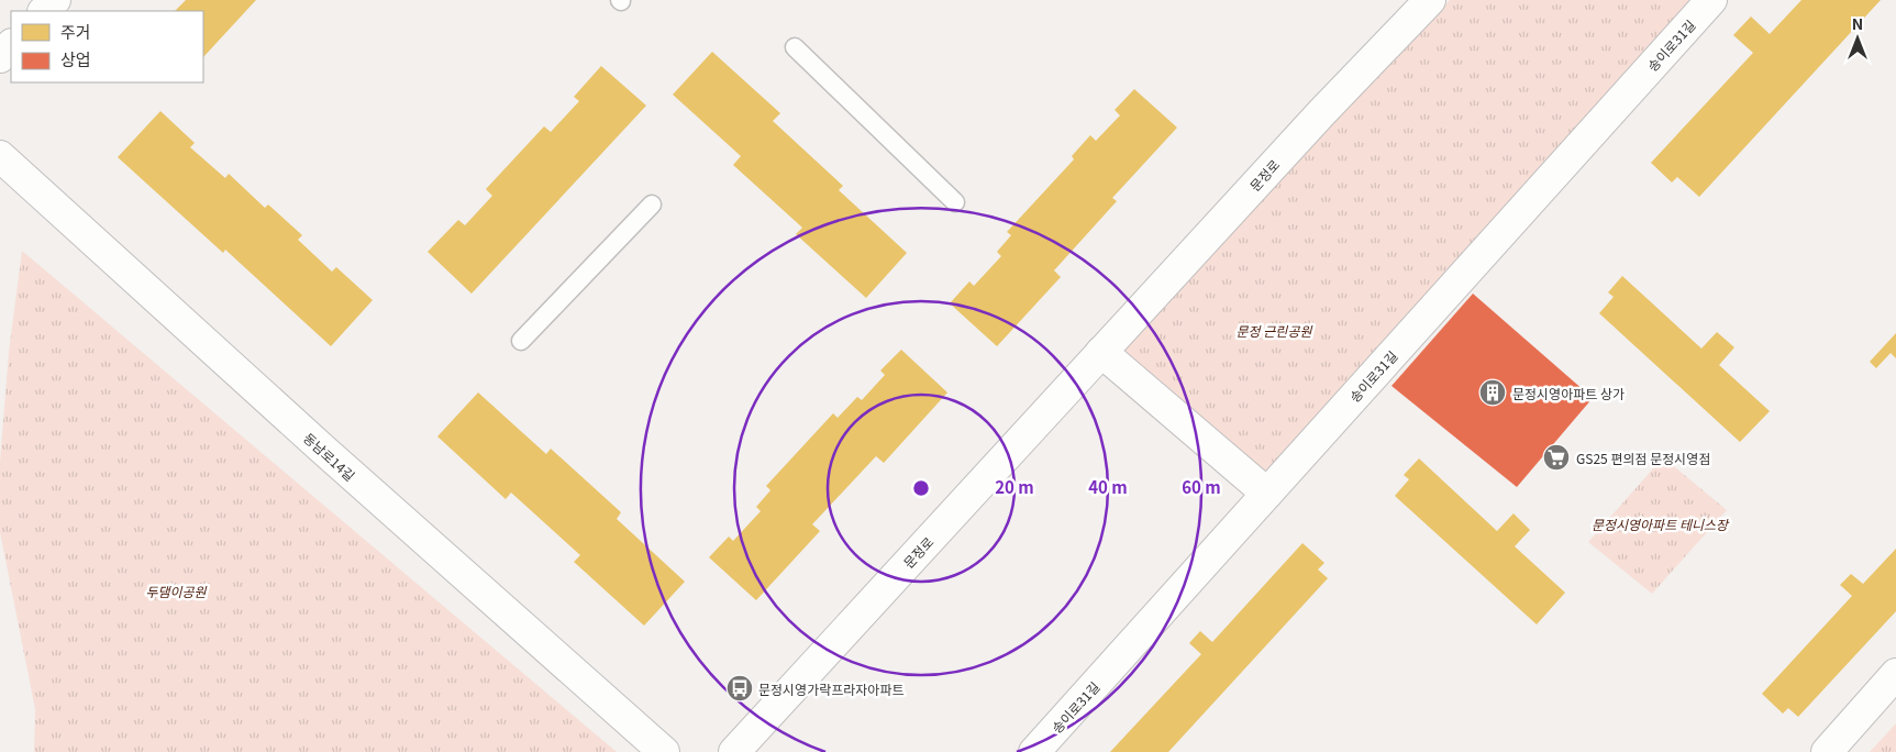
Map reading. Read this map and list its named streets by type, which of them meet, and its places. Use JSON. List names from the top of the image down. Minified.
{"streets":{"street":["송이로31길","문정로","동남로14길"]},"parks":["문정 근린공원","문정시영아파트 테니스장","두댐이공원"],"places":{"building":["문정시영아파트 상가"],"supermarket":["GS25 편의점 문정시영점"],"bus stop":["문정시영가락프라자아파트"]},"legend":["주거","상업"],"north":"top","rings":["20 m","40 m","60 m"]}
